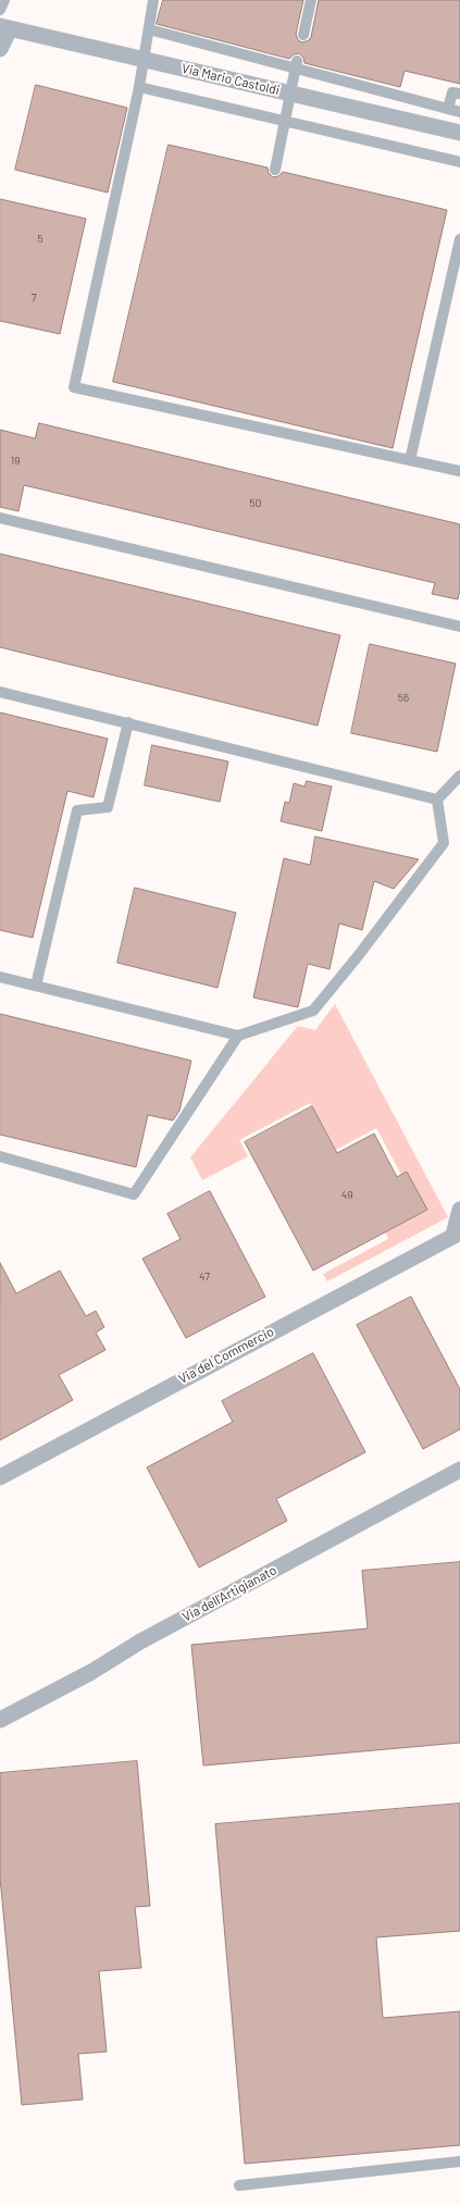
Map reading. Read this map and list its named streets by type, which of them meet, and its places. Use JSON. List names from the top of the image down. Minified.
{"streets":{"street":["Via Mario Castoldi","Via del Commercio","Via dell'Artigianato"]},"house_numbers":["5","7","19","50","56","49","47"]}
